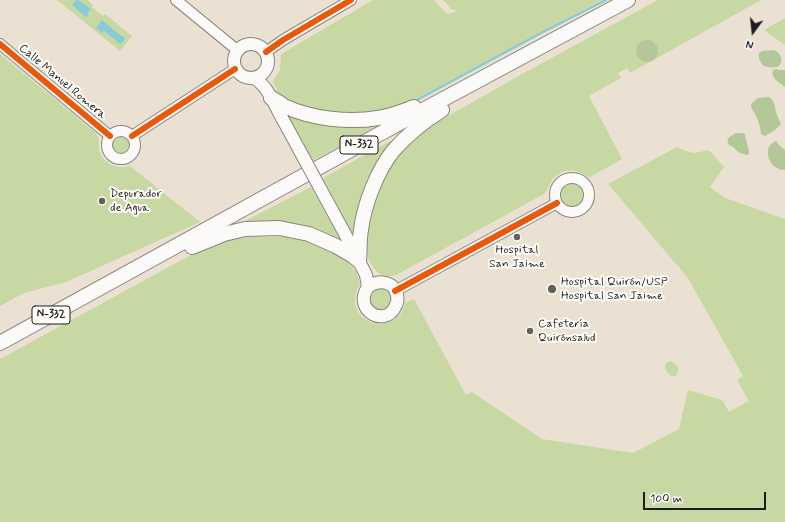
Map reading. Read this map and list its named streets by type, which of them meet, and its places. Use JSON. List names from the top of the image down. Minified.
{"streets":{"highway":["N-332"],"street":["Calle Manuel Romera"]},"places":["Depurador de Agua","Hospital San Jaime","Hospital Quirón/USP Hospital San Jaime","Cafetería Quirónsalud"],"scale_bar":"100 m","north":"bottom"}
